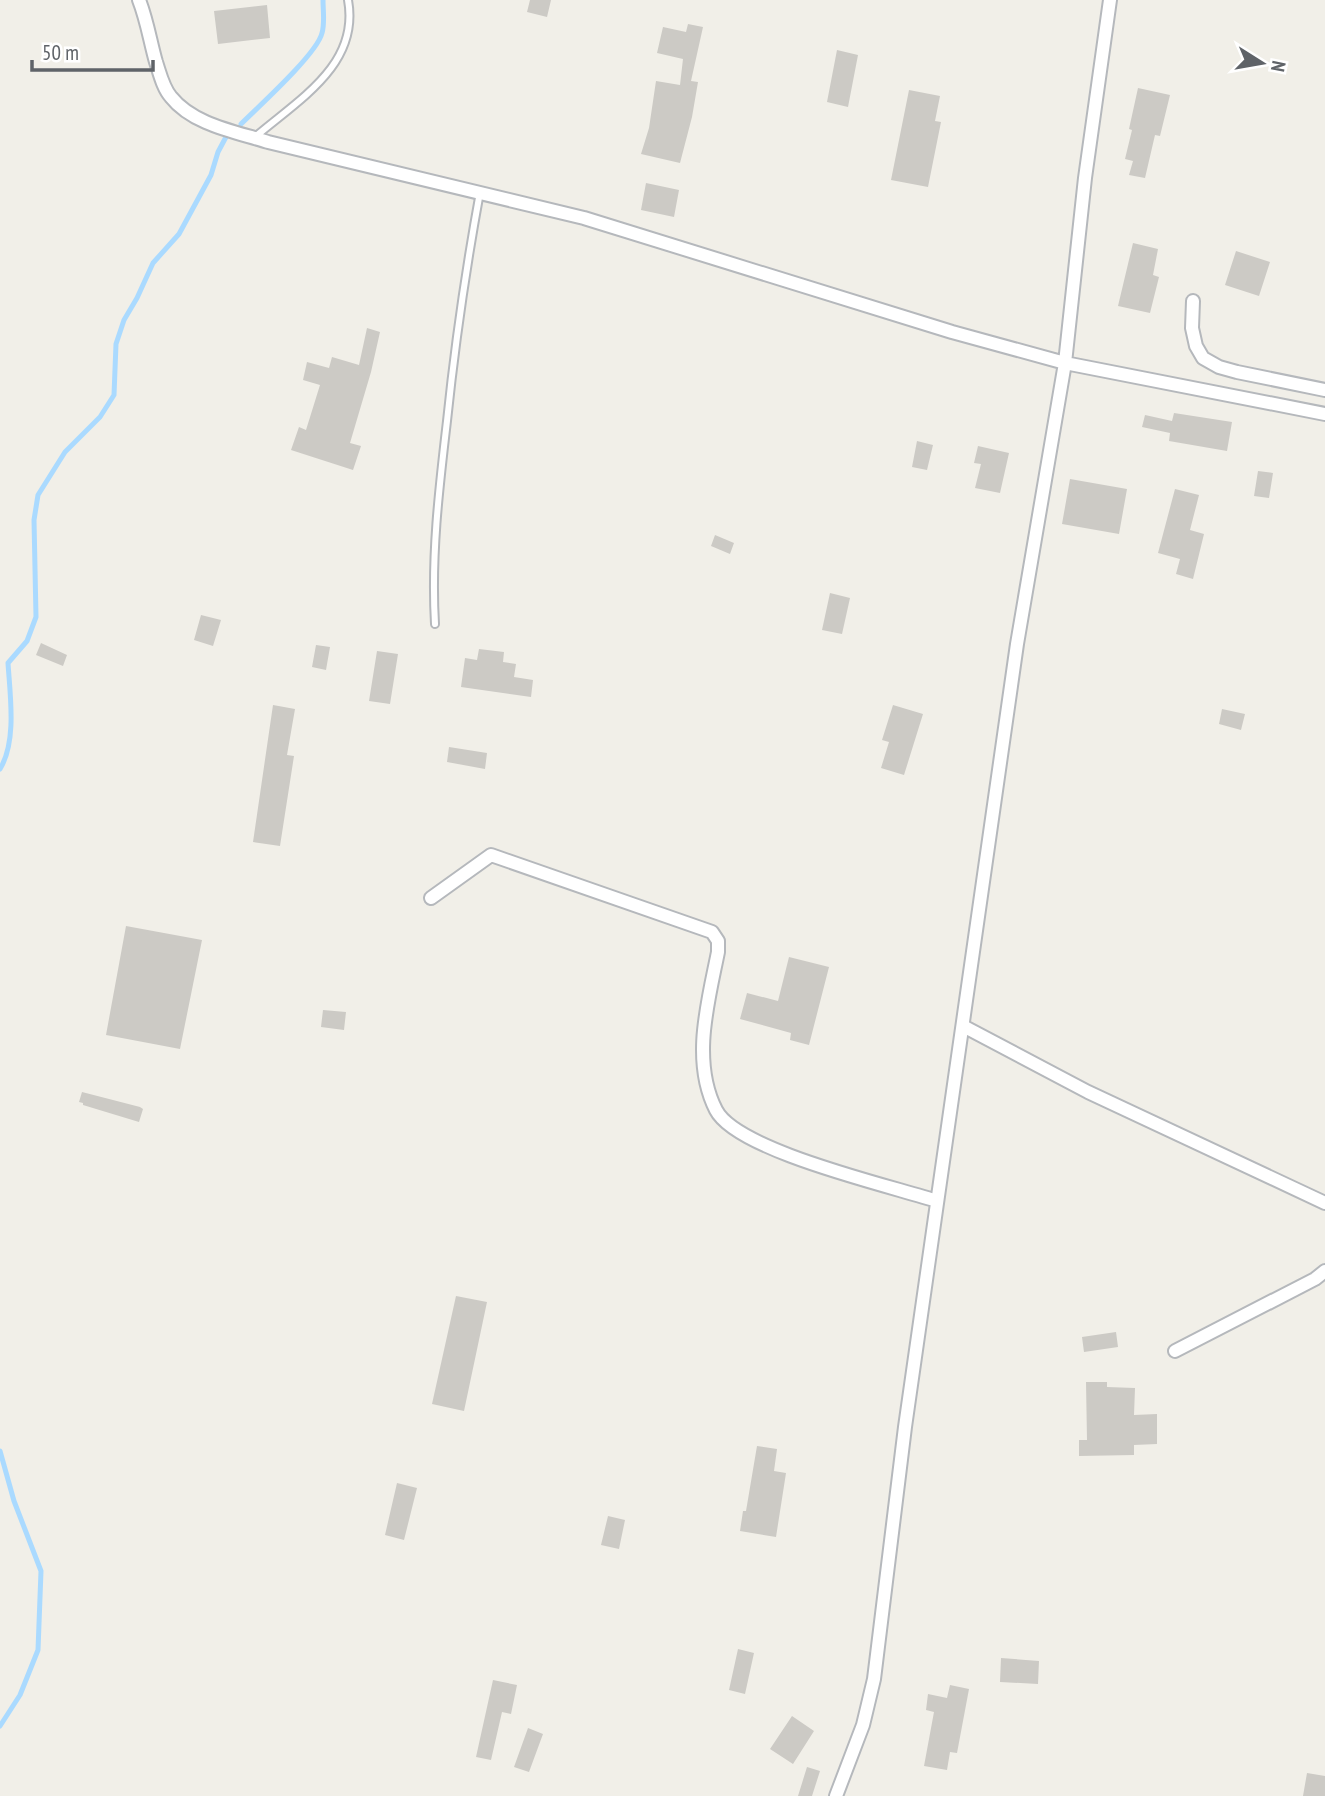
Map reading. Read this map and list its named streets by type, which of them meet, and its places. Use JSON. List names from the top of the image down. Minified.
{"scale_bar":"50 m","north":"right"}
